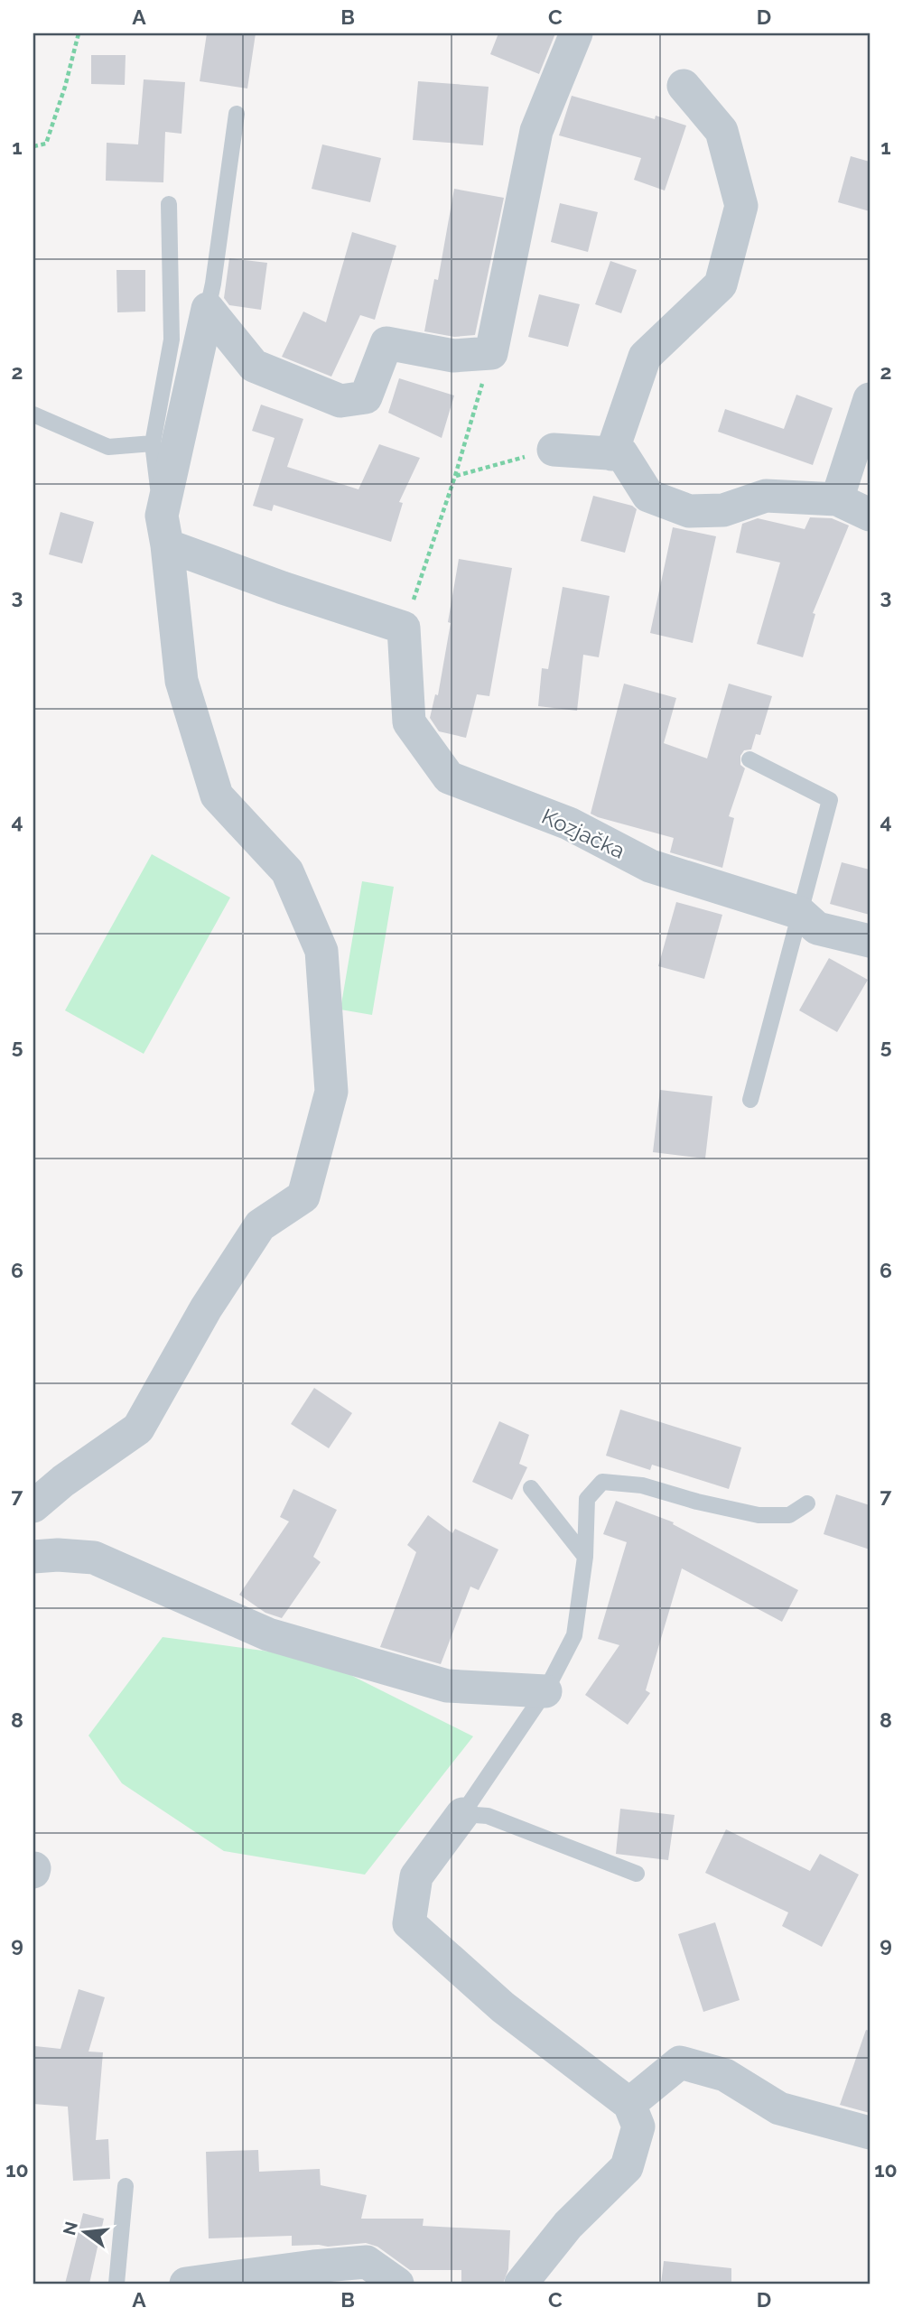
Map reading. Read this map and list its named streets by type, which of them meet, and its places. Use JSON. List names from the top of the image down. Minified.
{"streets":{"street":["Kozjačka"]},"north":"left","grid":{"columns":["A","B","C","D"],"rows":["1","2","3","4","5","6","7","8","9","10"]}}
